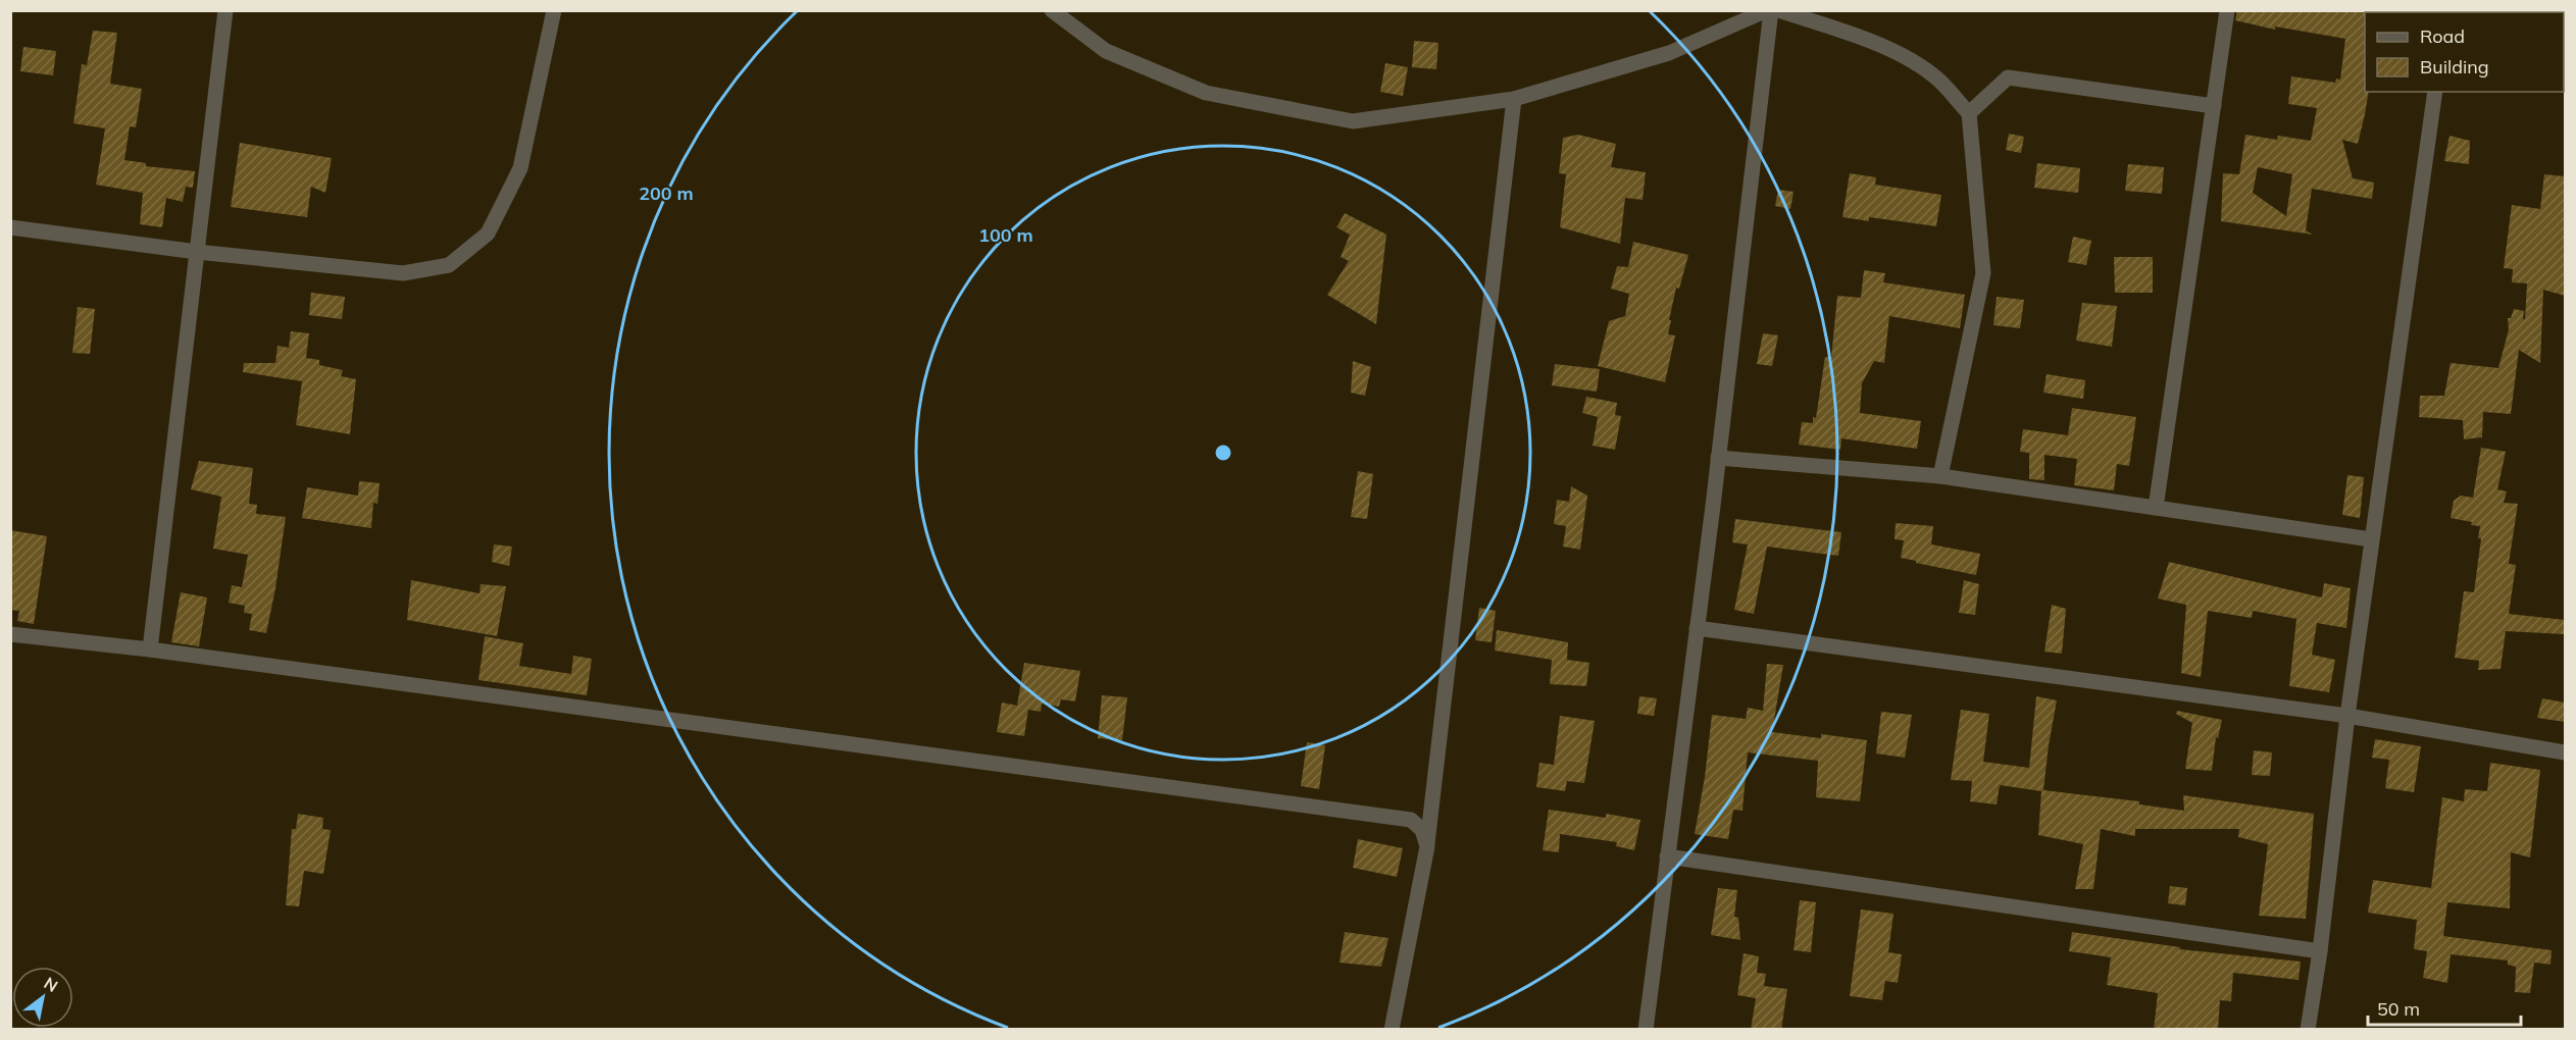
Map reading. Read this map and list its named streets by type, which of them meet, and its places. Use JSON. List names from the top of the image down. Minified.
{"legend":["Road","Building"],"scale_bar":"50 m","north":"top right","rings":["200 m","100 m"]}
